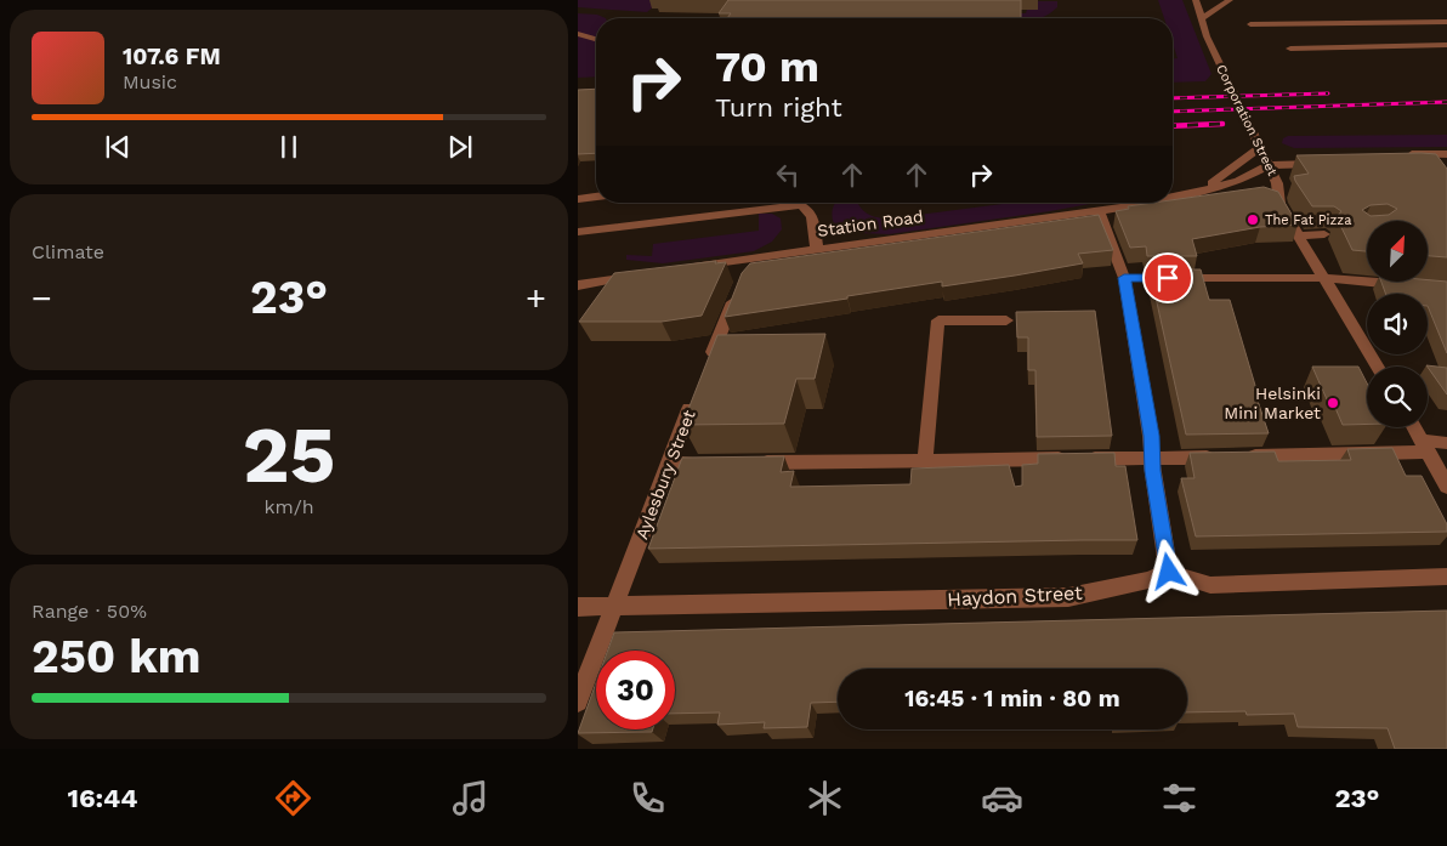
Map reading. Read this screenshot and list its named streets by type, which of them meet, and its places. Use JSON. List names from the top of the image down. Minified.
{"streets":{"street":["Corporation Street","Station Road","Aylesbury Street","Haydon Street"]},"crossings":[["Corporation Street","Station Road"],["Aylesbury Street","Haydon Street"]],"places":["The Fat Pizza","Helsinki Mini Market"],"north":"top right","page":{"turn":["70 m","Turn right"],"song":["107.6 FM","Music"],"tile":["Climate",["25","km/h"],["Range · 50%","250 km"]],"heat":["−","23°","+"],"limit":"30","trip":"16:45 · 1 min · 80 m","tabs":["16:44","23°"]}}
